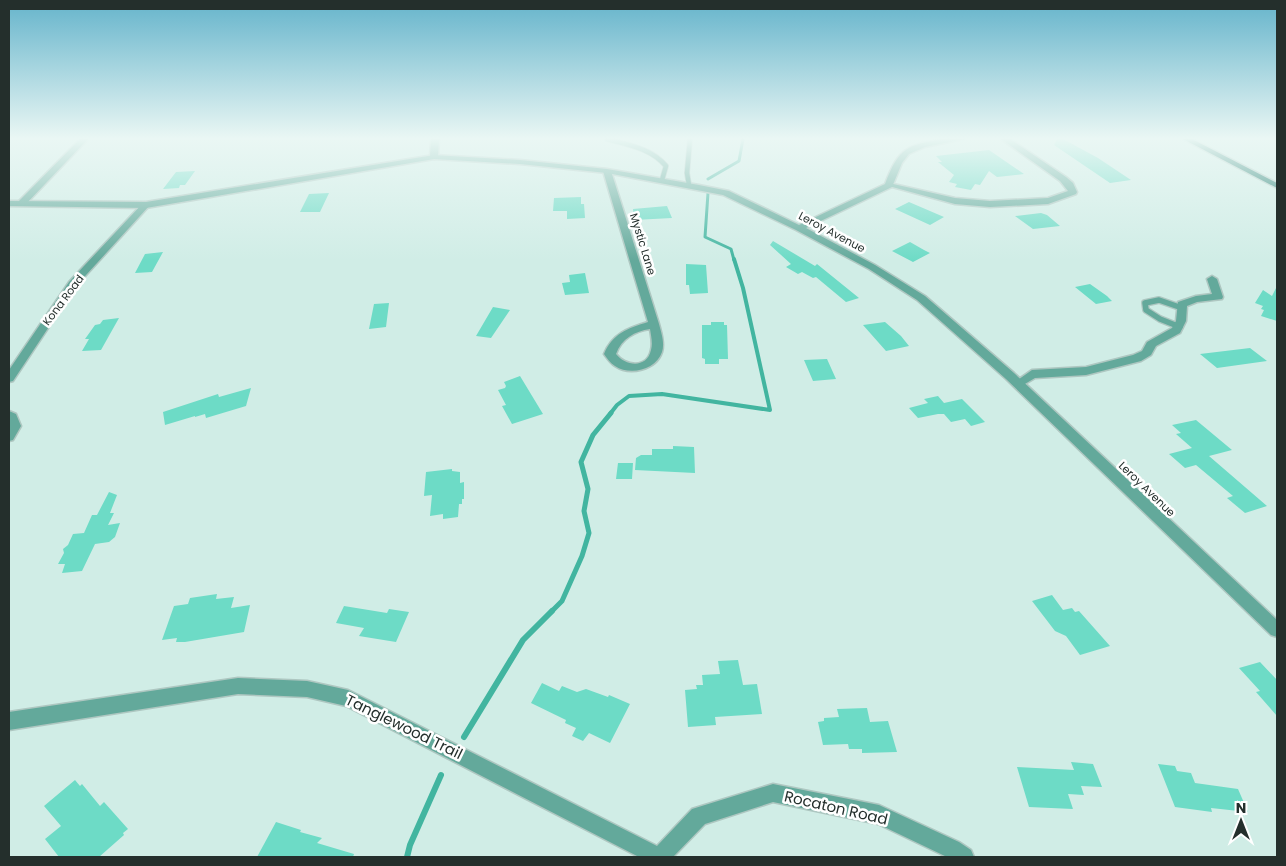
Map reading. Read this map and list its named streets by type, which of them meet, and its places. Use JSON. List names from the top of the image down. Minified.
{"streets":{"street":["Leroy Avenue","Mystic Lane","Kona Road","Tanglewood Trail","Rocaton Road"]},"crossings":[["Leroy Avenue","Kona Road"],["Tanglewood Trail","Rocaton Road"]],"north":"top"}
